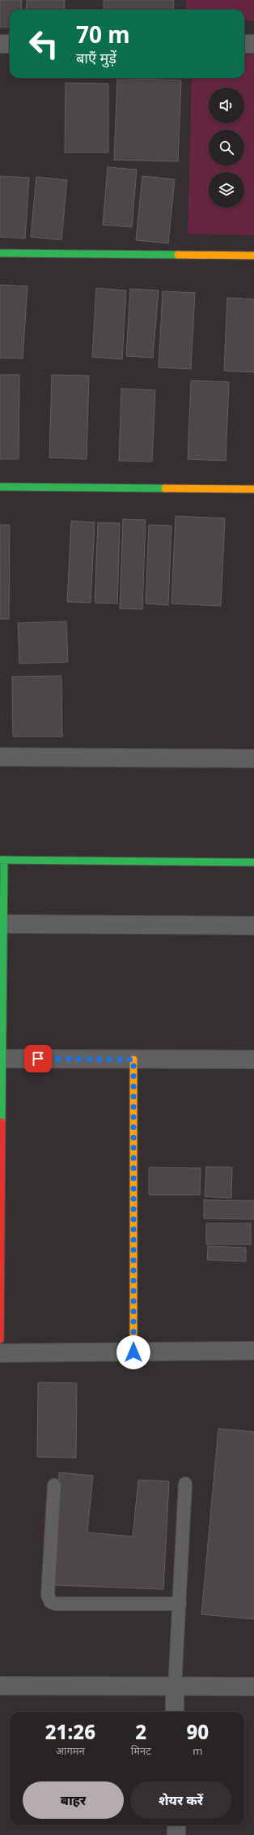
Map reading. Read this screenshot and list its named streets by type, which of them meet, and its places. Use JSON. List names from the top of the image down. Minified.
{"page":{"turn":["70 m","बाएँ मुड़ें"],"eta":["21:26","आगमन","2","मिनट","90","m"],"buttons":["बाहर","शेयर करें"]}}
